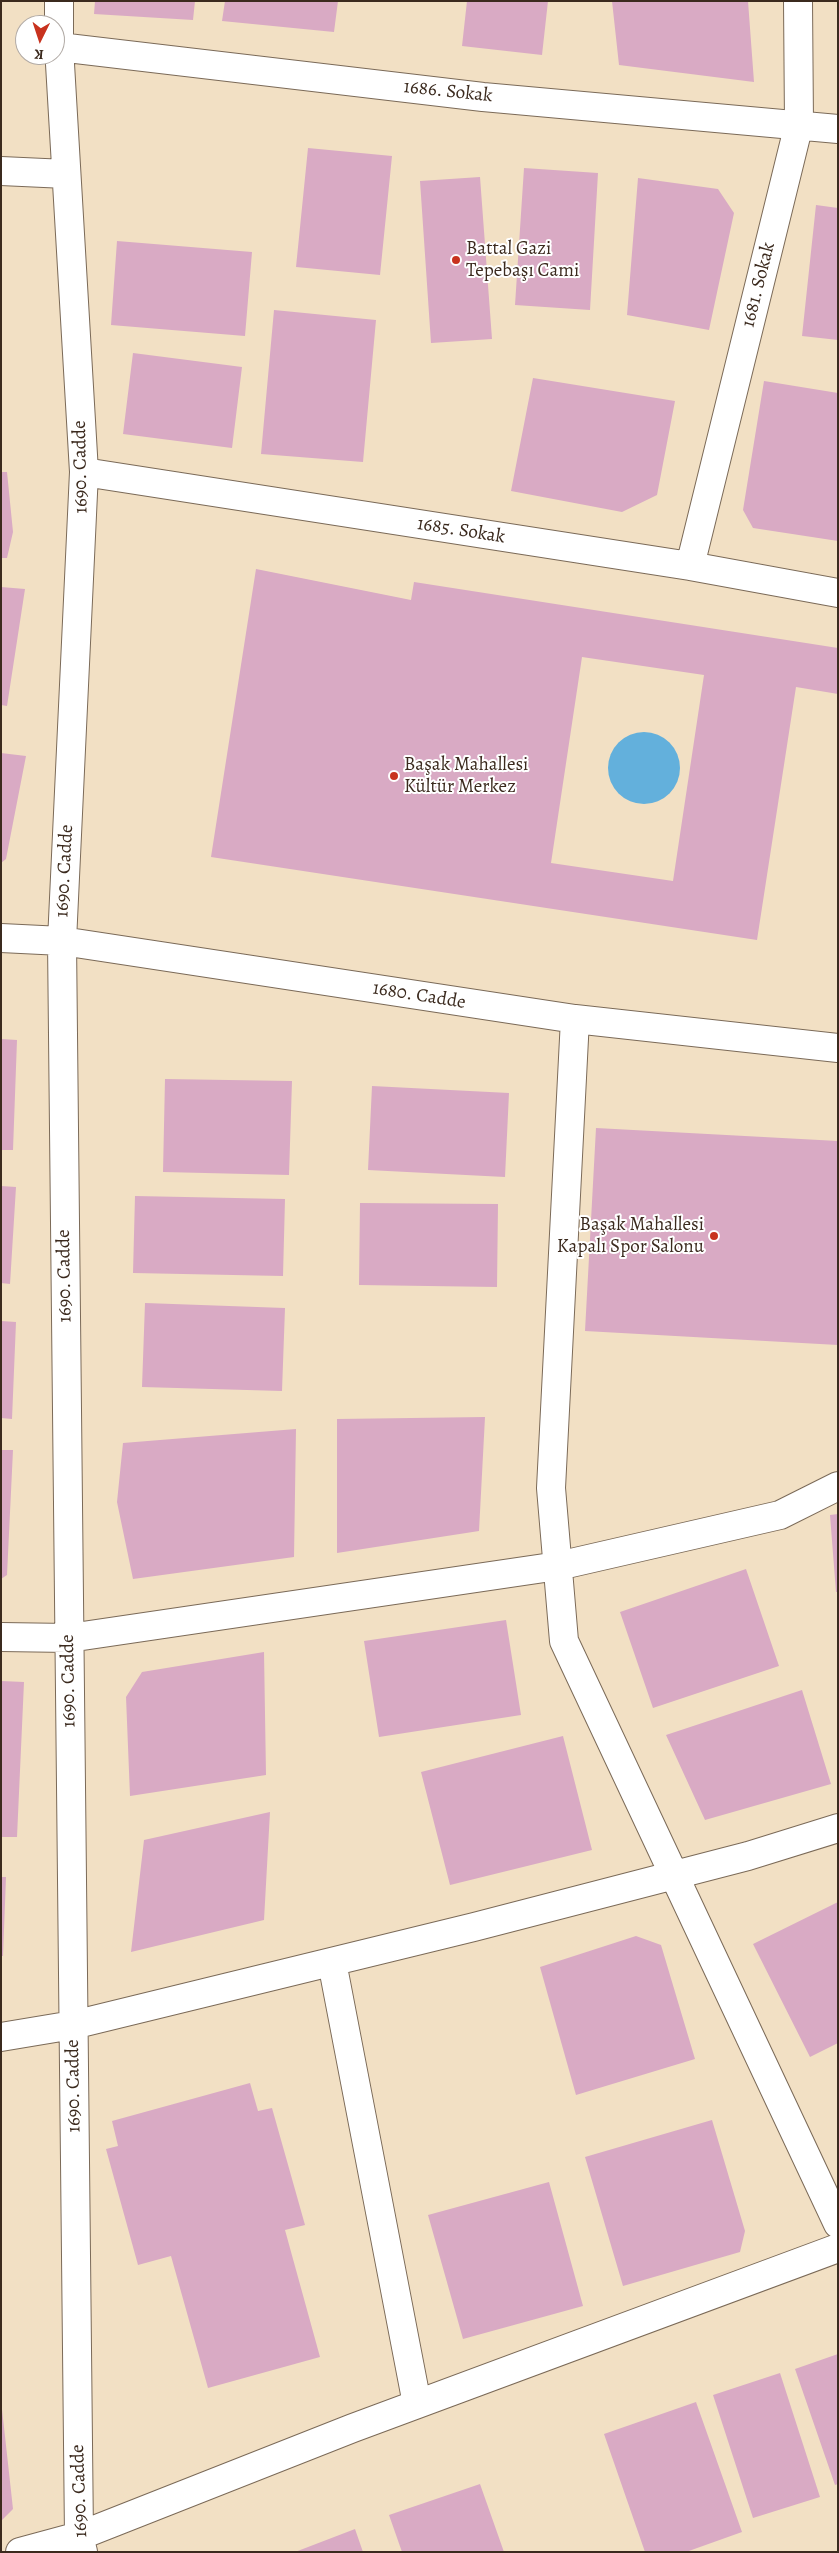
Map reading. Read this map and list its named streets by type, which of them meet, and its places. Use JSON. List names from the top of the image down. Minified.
{"streets":{"street":["1686. Sokak","1681. Sokak","1690. Cadde","1685. Sokak","1680. Cadde"]},"crossings":[["1686. Sokak","1681. Sokak"],["1681. Sokak","1685. Sokak"],["1690. Cadde","1685. Sokak"],["1690. Cadde","1680. Cadde"]],"places":["Battal Gazi Tepebaşı Cami","Başak Mahallesi Kültür Merkez","Başak Mahallesi Kapalı Spor Salonu"],"north":"bottom"}
